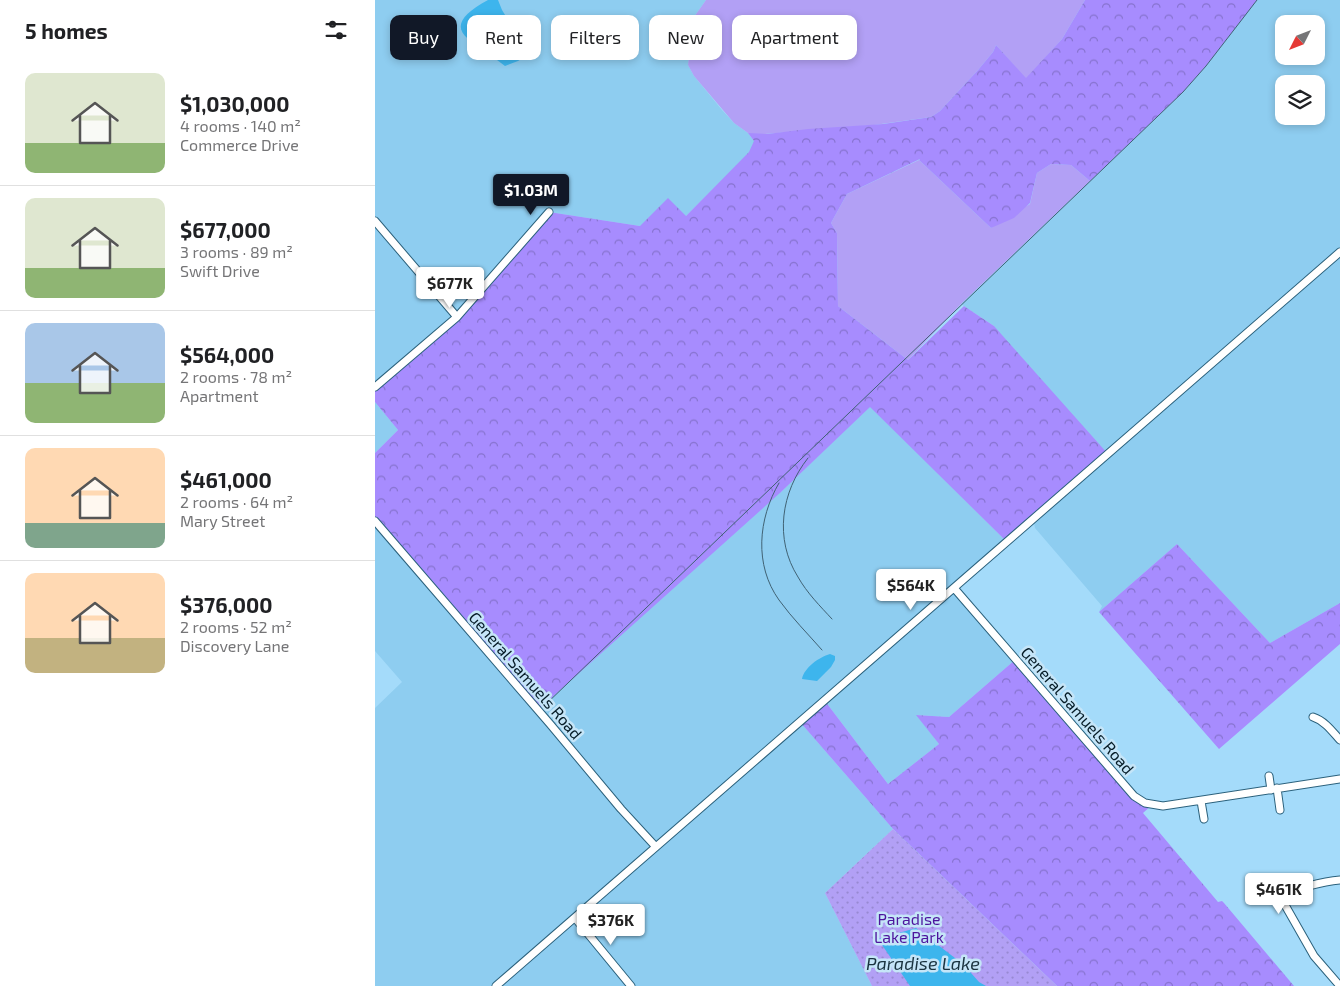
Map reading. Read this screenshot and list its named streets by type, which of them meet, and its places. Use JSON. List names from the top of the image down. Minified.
{"streets":{"street":["General Samuels Road"]},"water":["Paradise Lake"],"parks":["Paradise Lake Park"],"north":"bottom left","page":{"heading":"5 homes","chip":["Buy","Rent","Filters","New","Apartment"],"list":[{"name":"$1,030,000","note":"4 rooms · 140 m² · Commerce Drive"},{"name":"$677,000","note":"3 rooms · 89 m² · Swift Drive"},{"name":"$564,000","note":"2 rooms · 78 m² · Apartment"},{"name":"$461,000","note":"2 rooms · 64 m² · Mary Street"},{"name":"$376,000","note":"2 rooms · 52 m² · Discovery Lane"}],"price":["$1.03M","$677K","$564K","$461K","$376K"]}}
